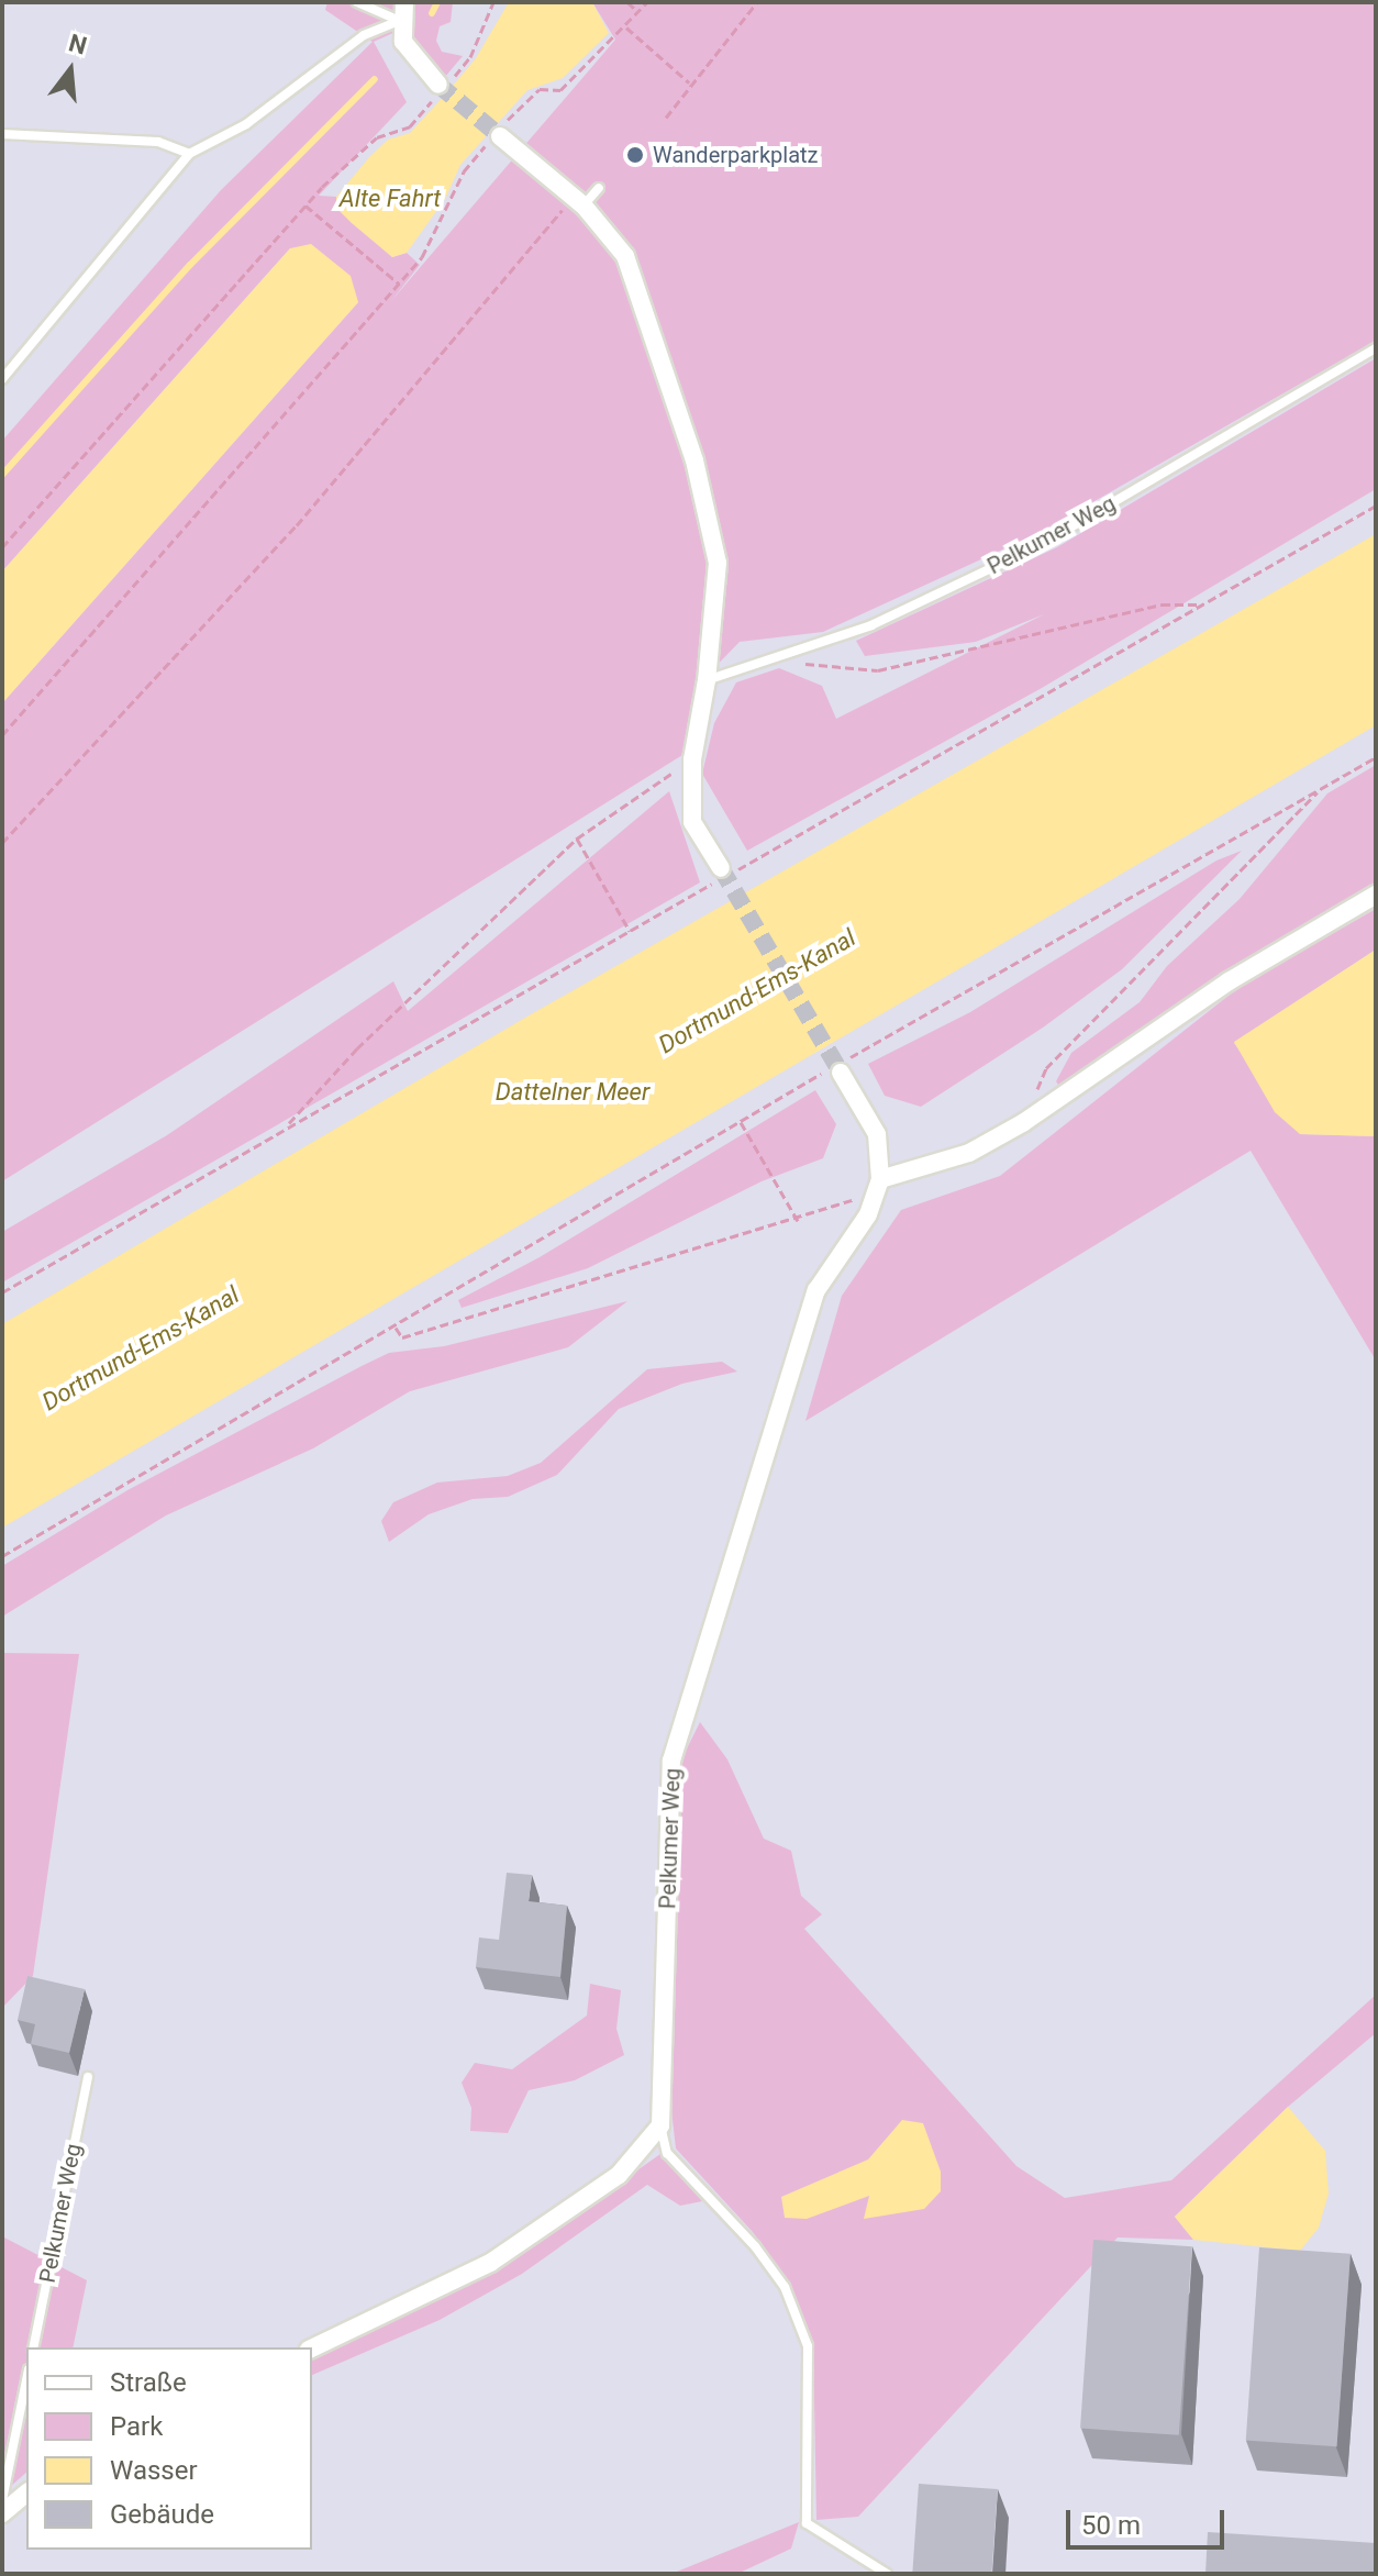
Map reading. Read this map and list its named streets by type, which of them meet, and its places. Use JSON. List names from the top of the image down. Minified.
{"streets":{"street":["Pelkumer Weg"]},"water":["Alte Fahrt","Dortmund-Ems-Kanal","Dattelner Meer"],"places":["Wanderparkplatz"],"legend":["Straße","Park","Wasser","Gebäude"],"scale_bar":"50 m","north":"top"}
